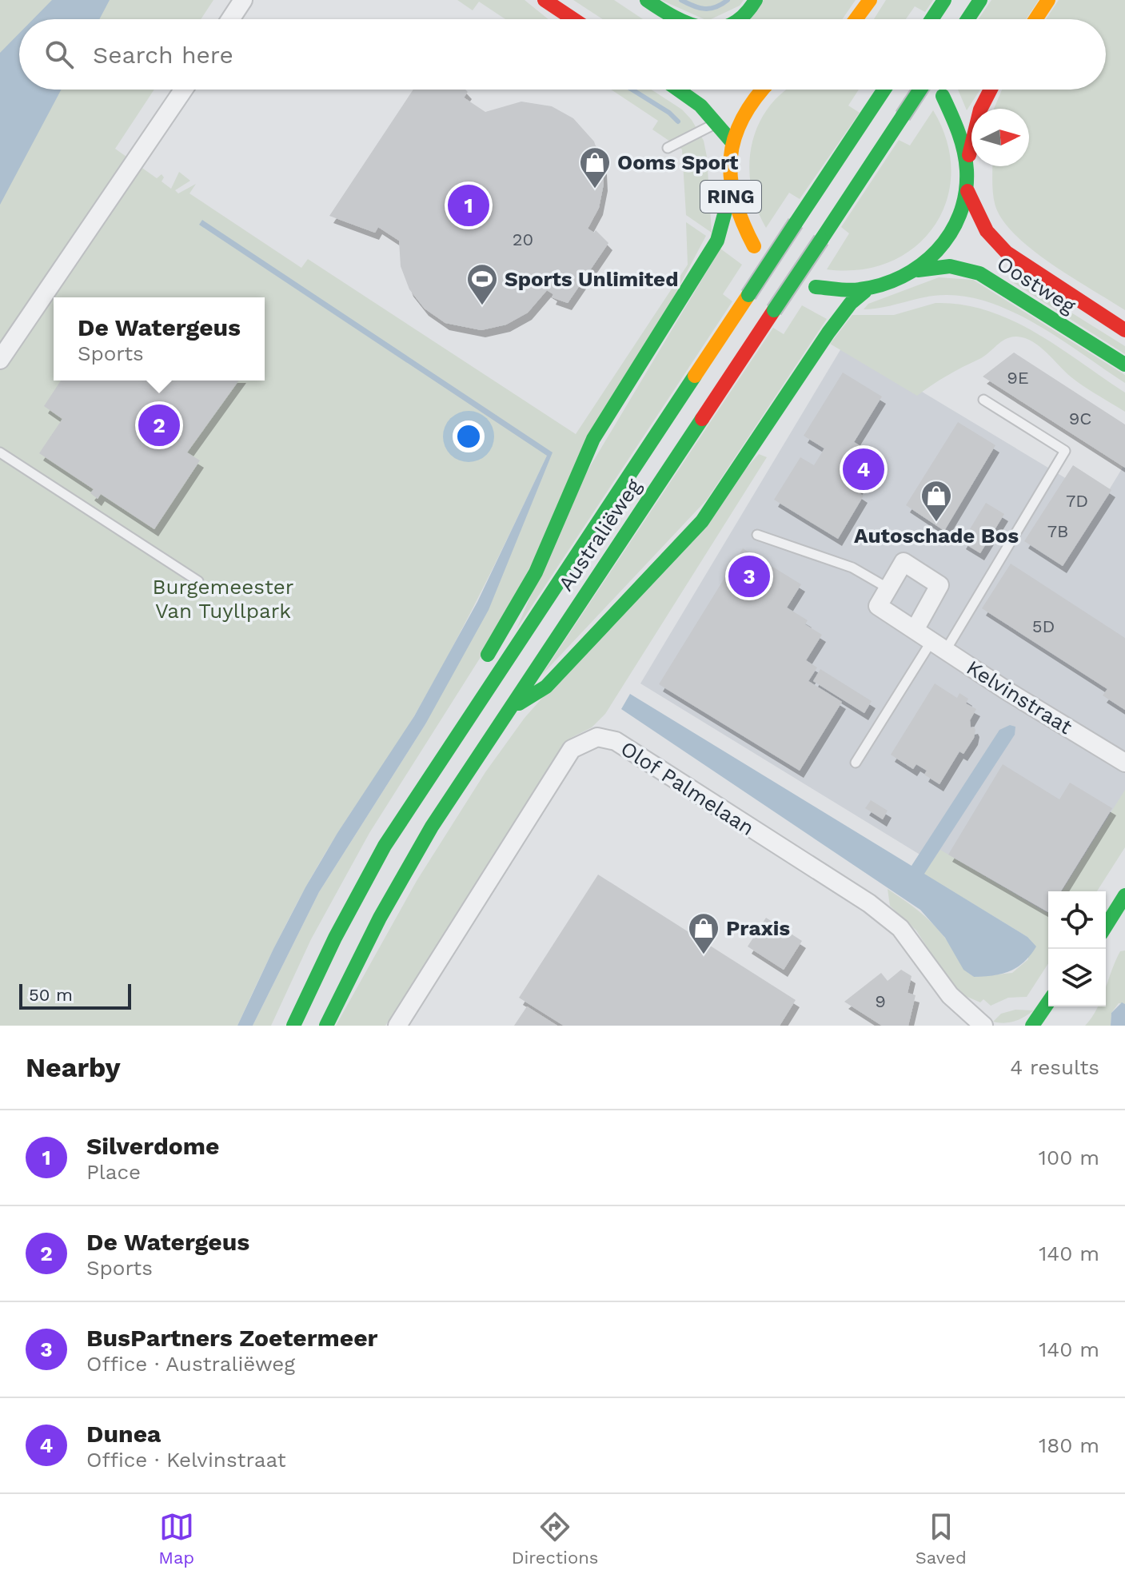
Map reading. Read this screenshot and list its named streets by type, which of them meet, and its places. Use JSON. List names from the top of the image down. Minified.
{"streets":{"main road":["RING","Oostweg","Australiëweg"],"street":["Kelvinstraat","Olof Palmelaan"]},"parks":["Burgemeester Van Tuyllpark"],"places":{"shop":["Ooms Sport","Autoschade Bos","Praxis"],"sports":["Sports Unlimited"]},"house_numbers":["20","9E","9C","7D","7B","5D","9"],"scale_bar":"50 m","north":"right","page":{"search":"Search here","pins":["1","2","4","3"],"popup":["De Watergeus","Sports"],"scale":"50 m","heading":["Nearby","4 results"],"list":[{"mark":"1","name":"Silverdome","note":"Place","value":"100 m"},{"mark":"2","name":"De Watergeus","note":"Sports","value":"140 m"},{"mark":"3","name":"BusPartners Zoetermeer","note":"Office · Australiëweg","value":"140 m"},{"mark":"4","name":"Dunea","note":"Office · Kelvinstraat","value":"180 m"}],"nav":["Map","Directions","Saved"]}}
